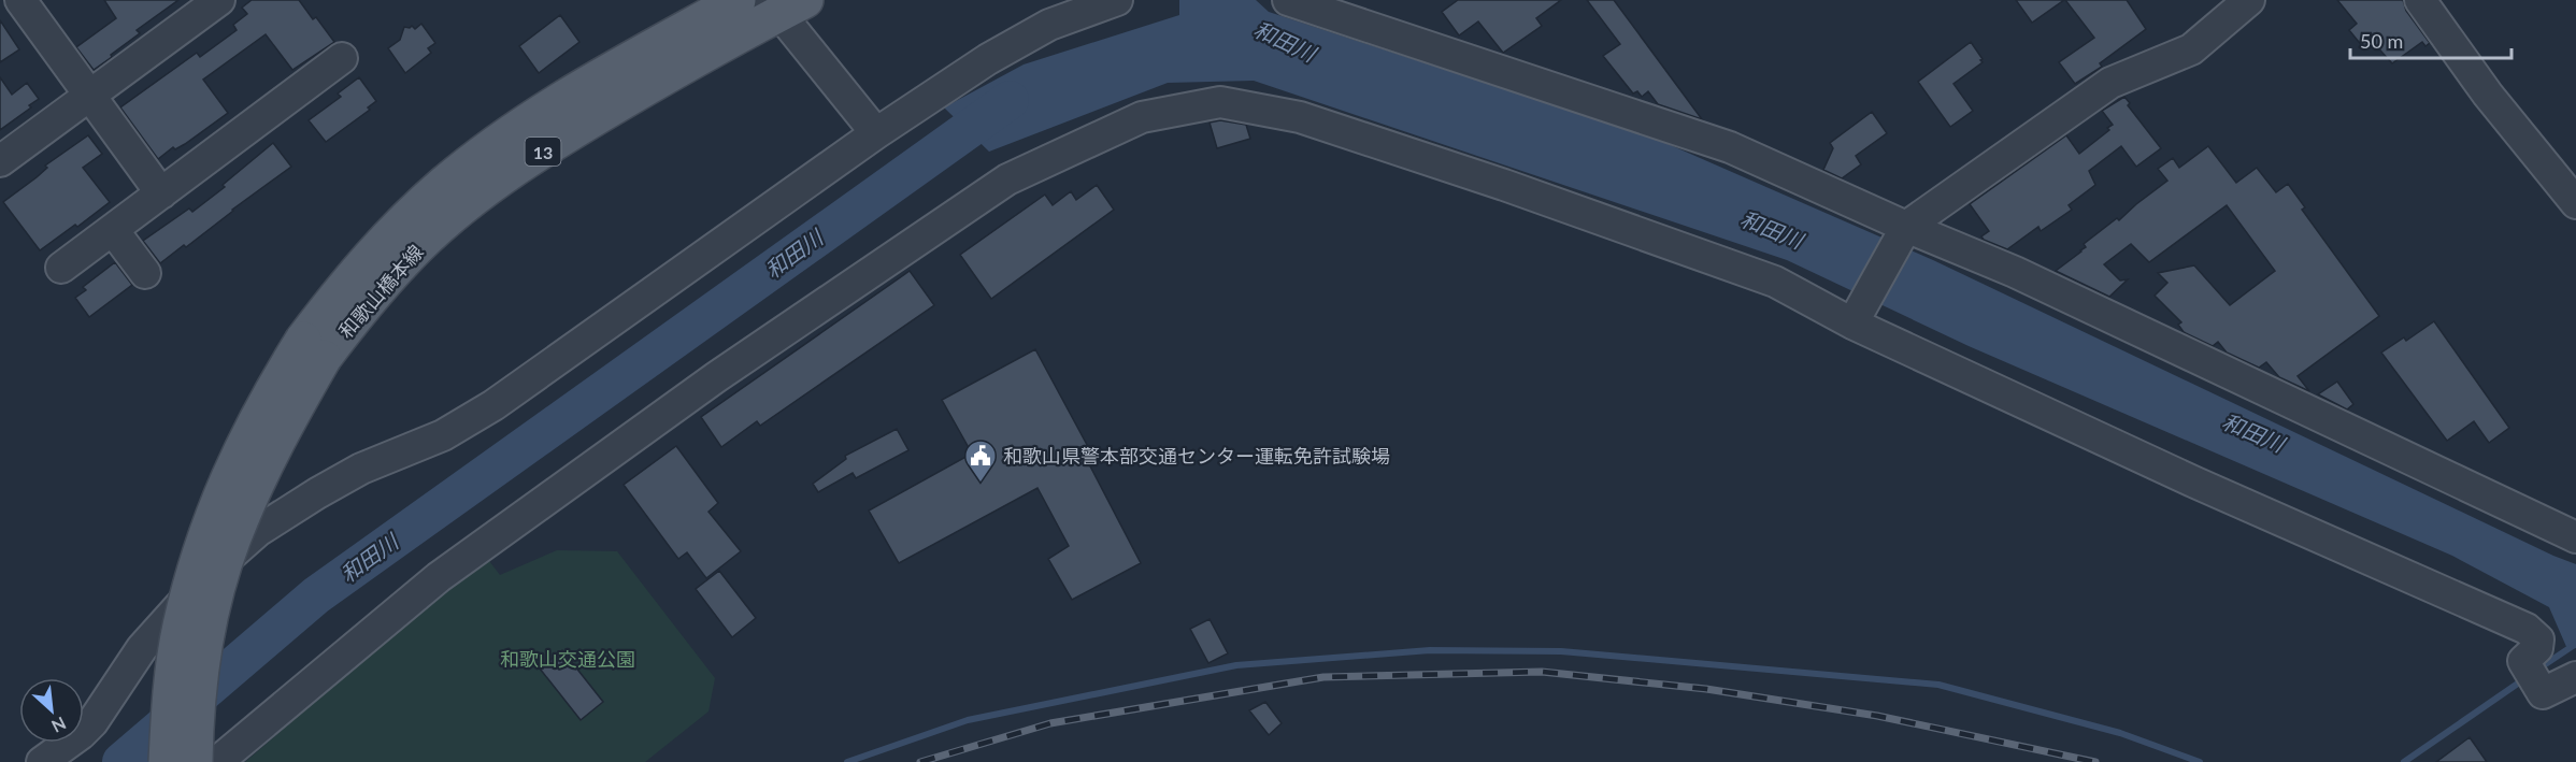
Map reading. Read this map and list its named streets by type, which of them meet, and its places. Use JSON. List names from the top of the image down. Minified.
{"streets":{"main road":["13","和歌山橋本線"]},"water":["和田川"],"parks":["和歌山交通公園"],"places":{"public building":["和歌山県警本部交通センター運転免許試験場"]},"scale_bar":"50 m","north":"bottom right"}
